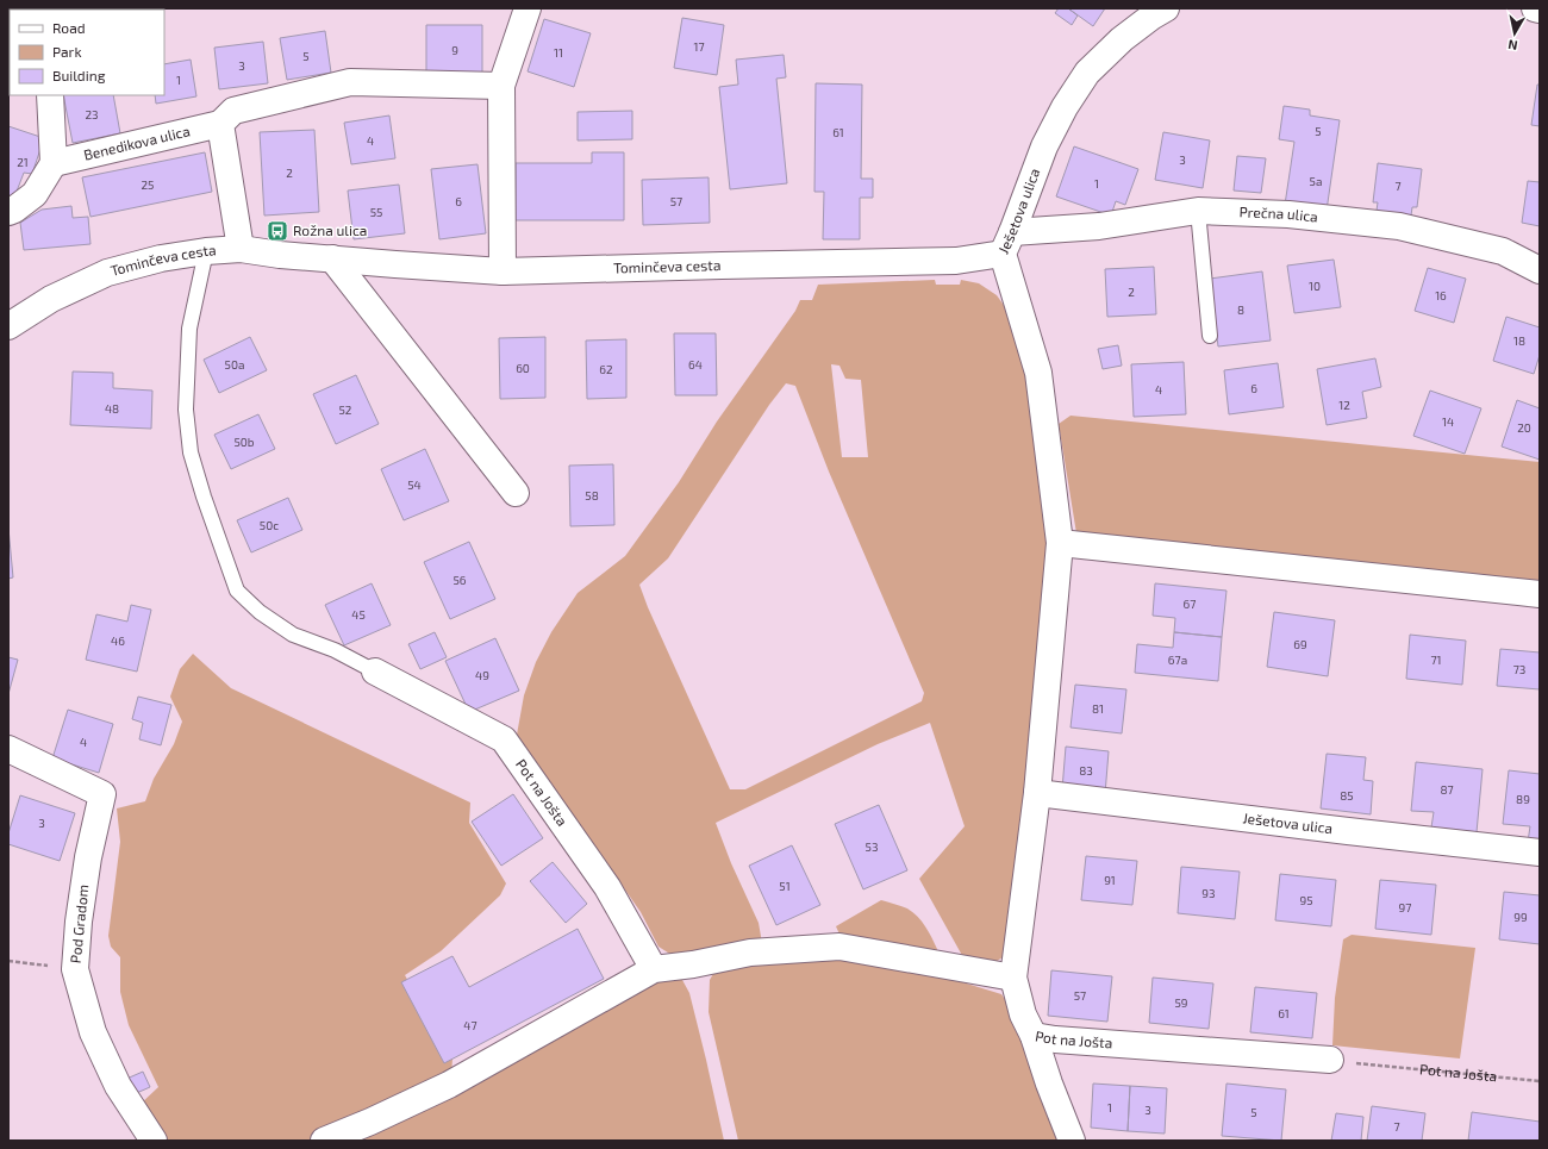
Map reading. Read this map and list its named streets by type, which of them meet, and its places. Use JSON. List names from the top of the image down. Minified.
{"streets":{"street":["Benedikova ulica","Ješetova ulica","Prečna ulica","Tominčeva cesta","Pot na Jošta","Pod Gradom"]},"crossings":[["Ješetova ulica","Prečna ulica"],["Ješetova ulica","Tominčeva cesta"],["Ješetova ulica","Pot na Jošta"],["Prečna ulica","Tominčeva cesta"]],"places":{"bus stop":["Rožna ulica"]},"house_numbers":["17","9","11","5","3","1","23","5","61","4","3","21","2","5a","1","25","7","6","57","55","10","2","16","8","18","50a","64","60","62","6","4","12","48","52","14","20","50b","54","58","50c","56","67","45","46","69","67a","71","73","49","81","4","83","87","85","89","3","53","91","51","93","95","97","99","57","59","61","47","1","3","5","7"],"legend":["Road","Park","Building"],"north":"bottom"}
